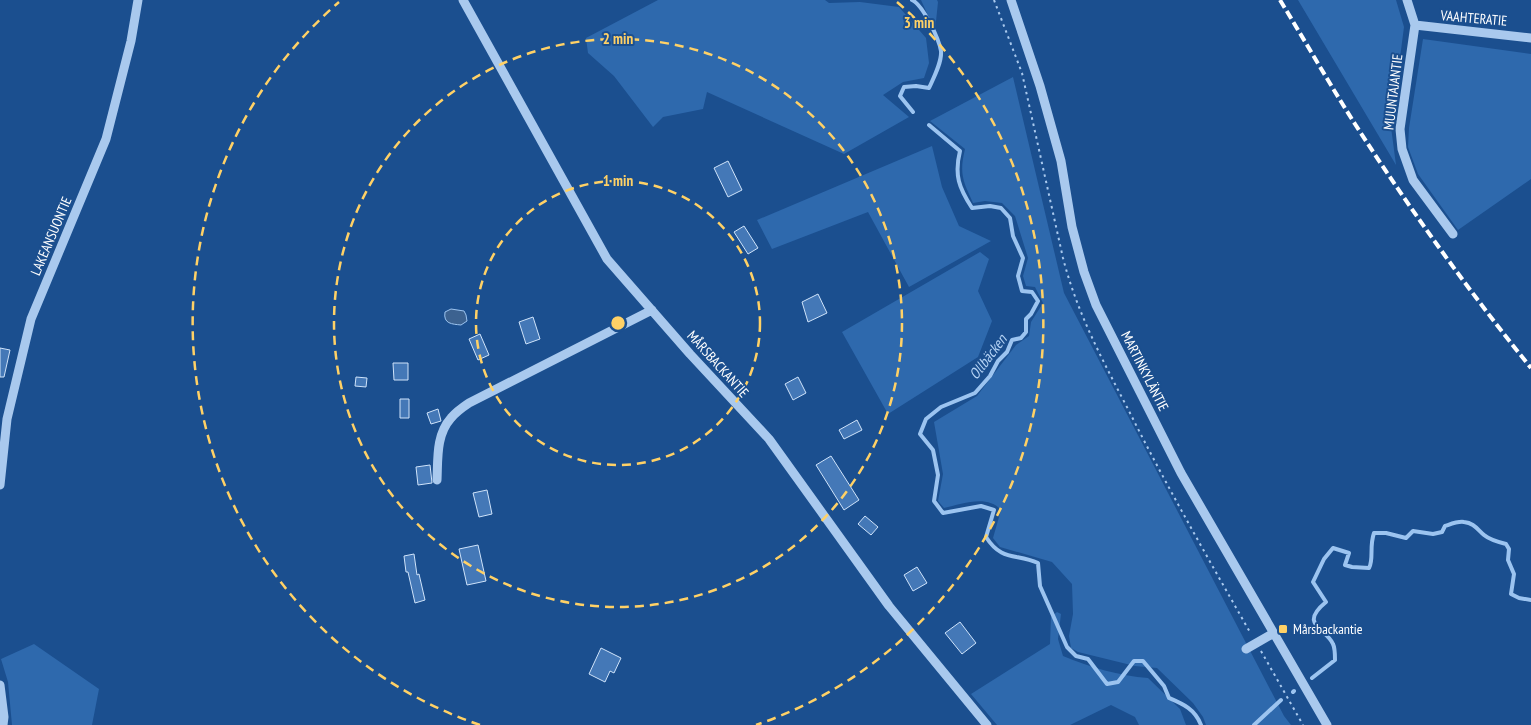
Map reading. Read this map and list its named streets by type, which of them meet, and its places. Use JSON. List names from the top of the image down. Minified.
{"streets":{"street":["VAAHTERATIE","MUUNTAJANTIE","LAKEANSUONTIE","MÅRSBACKANTIE","MARTINKYLÄNTIE"]},"crossings":[["VAAHTERATIE","MUUNTAJANTIE"]],"water":["Ollbäcken"],"places":{"transit":["Mårsbackantie"]},"rings":["3 min","2 min","1 min"]}
